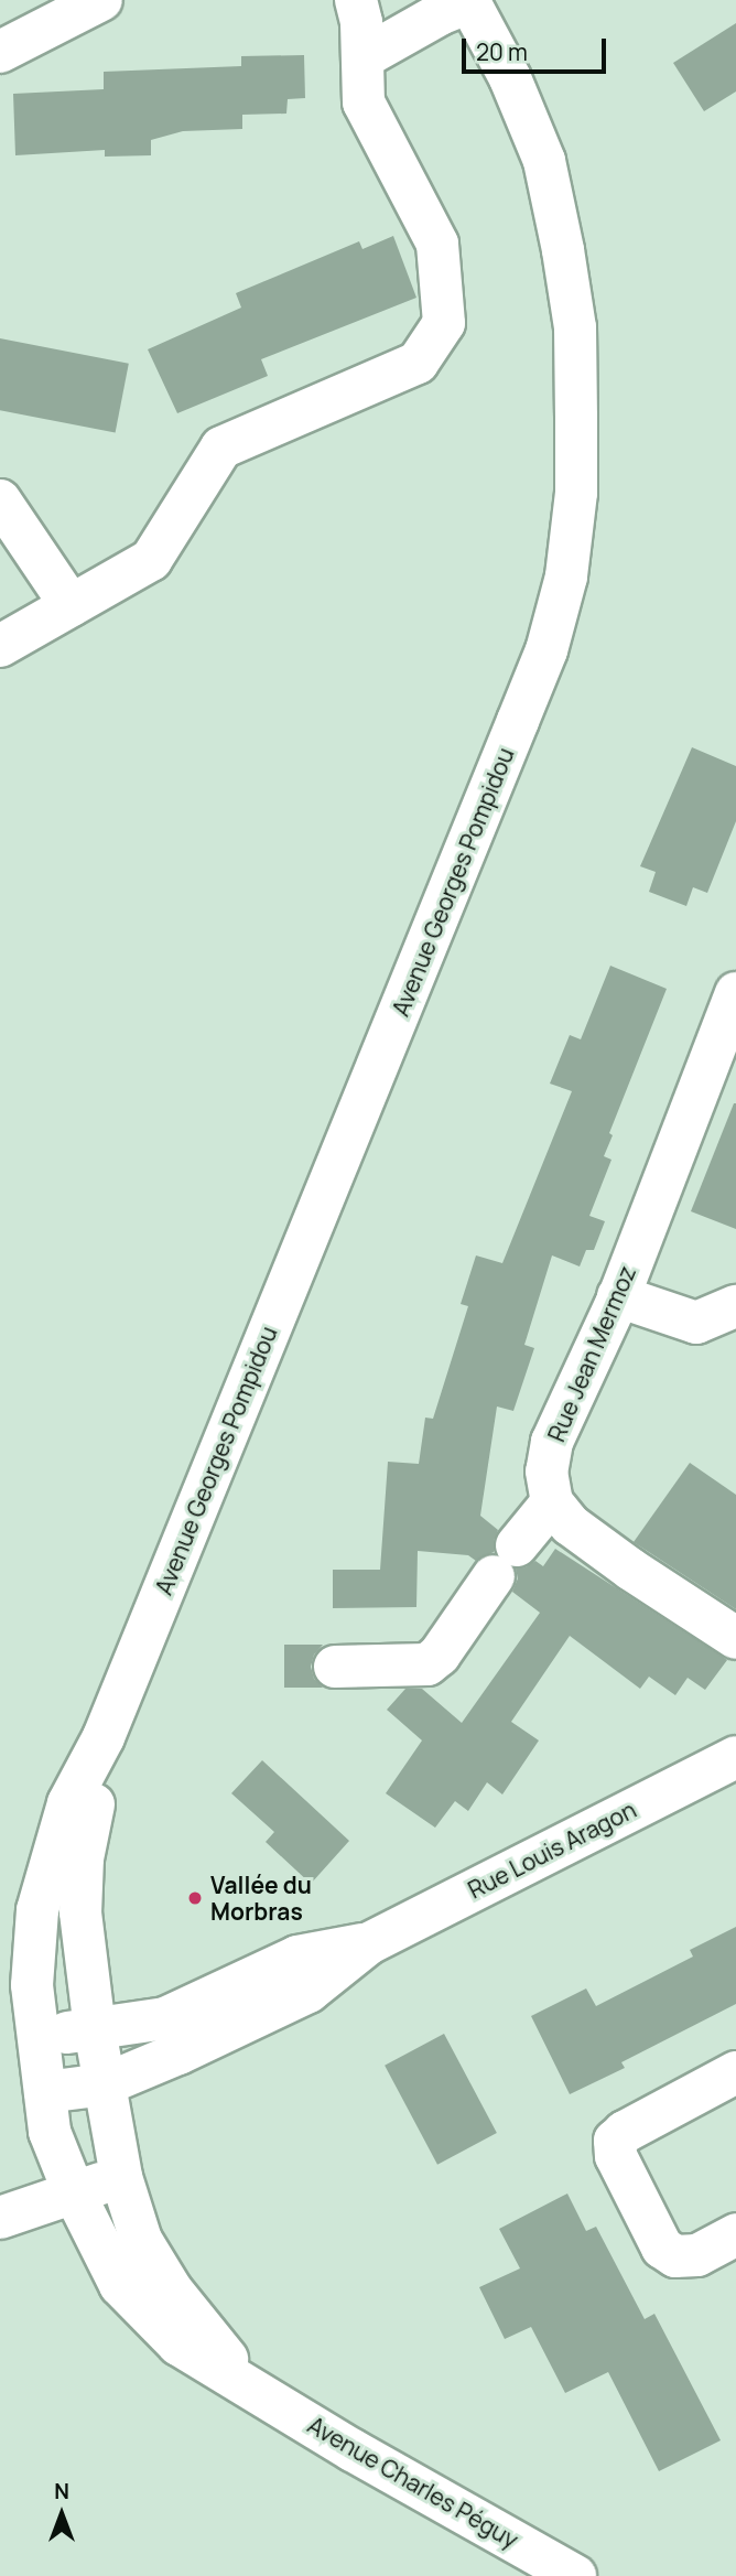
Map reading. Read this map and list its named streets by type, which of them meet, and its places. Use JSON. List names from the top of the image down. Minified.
{"streets":{"street":["Avenue Georges Pompidou","Rue Jean Mermoz","Rue Louis Aragon","Avenue Charles Péguy"]},"crossings":[["Avenue Georges Pompidou","Rue Louis Aragon"],["Avenue Georges Pompidou","Avenue Charles Péguy"],["Rue Louis Aragon","Avenue Charles Péguy"]],"places":["Vallée du Morbras"],"scale_bar":"20 m","north":"top"}
